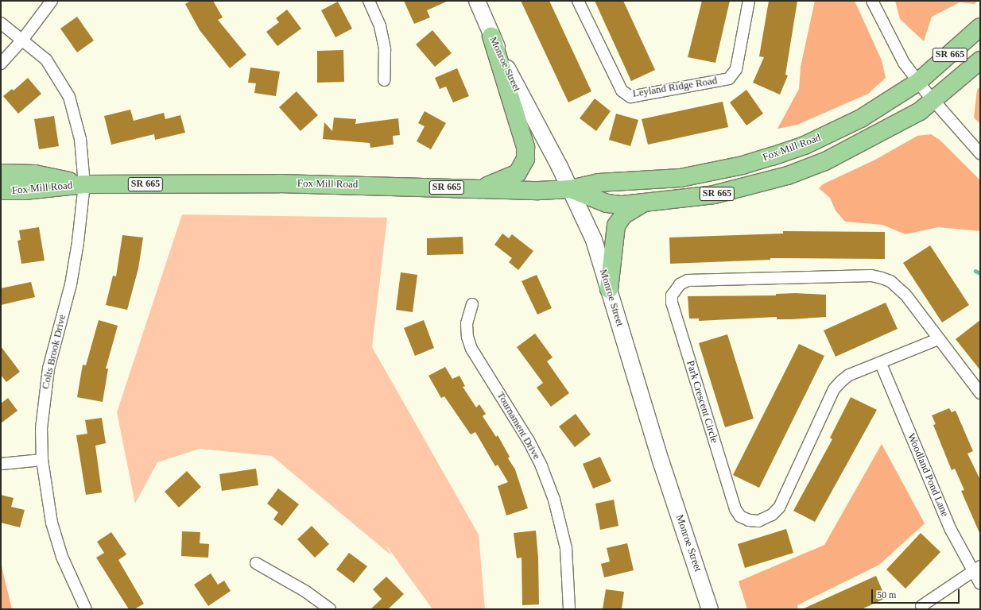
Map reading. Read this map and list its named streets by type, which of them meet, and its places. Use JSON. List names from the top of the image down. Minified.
{"streets":{"main road":["SR 665","Monroe Street","Fox Mill Road"],"street":["Leyland Ridge Road","Colts Brook Drive","Park Crescent Circle","Tournament Drive","Woodland Pond Lane"]},"crossings":[["Monroe Street","Fox Mill Road"],["Fox Mill Road","Colts Brook Drive"],["Park Crescent Circle","Woodland Pond Lane"]],"scale_bar":"50 m"}
